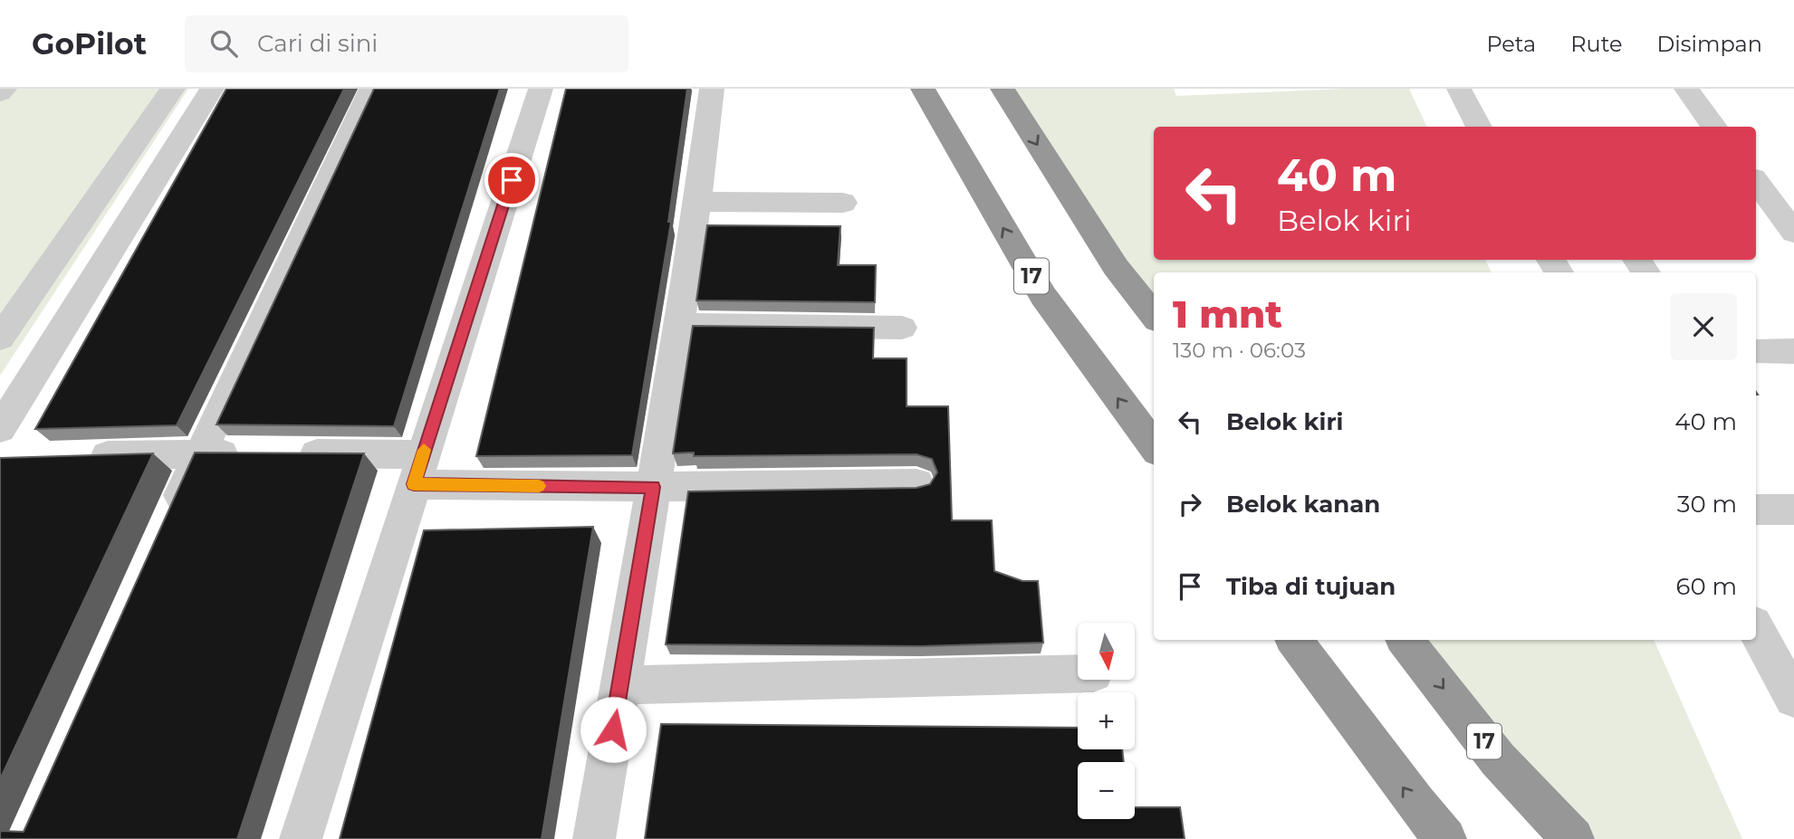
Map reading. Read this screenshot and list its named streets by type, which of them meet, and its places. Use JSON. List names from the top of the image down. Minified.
{"streets":{"highway":["17"]},"north":"bottom","page":{"header":"GoPilot","search":"Cari di sini","nav":["Peta","Rute","Disimpan"],"turn":["40 m","Belok kiri"],"heading":["1 mnt","130 m · 06:03"],"list":[{"name":"Belok kiri","value":"40 m"},{"name":"Belok kanan","value":"30 m"},{"name":"Tiba di tujuan","value":"60 m"}],"map_buttons":["+","−"]}}
